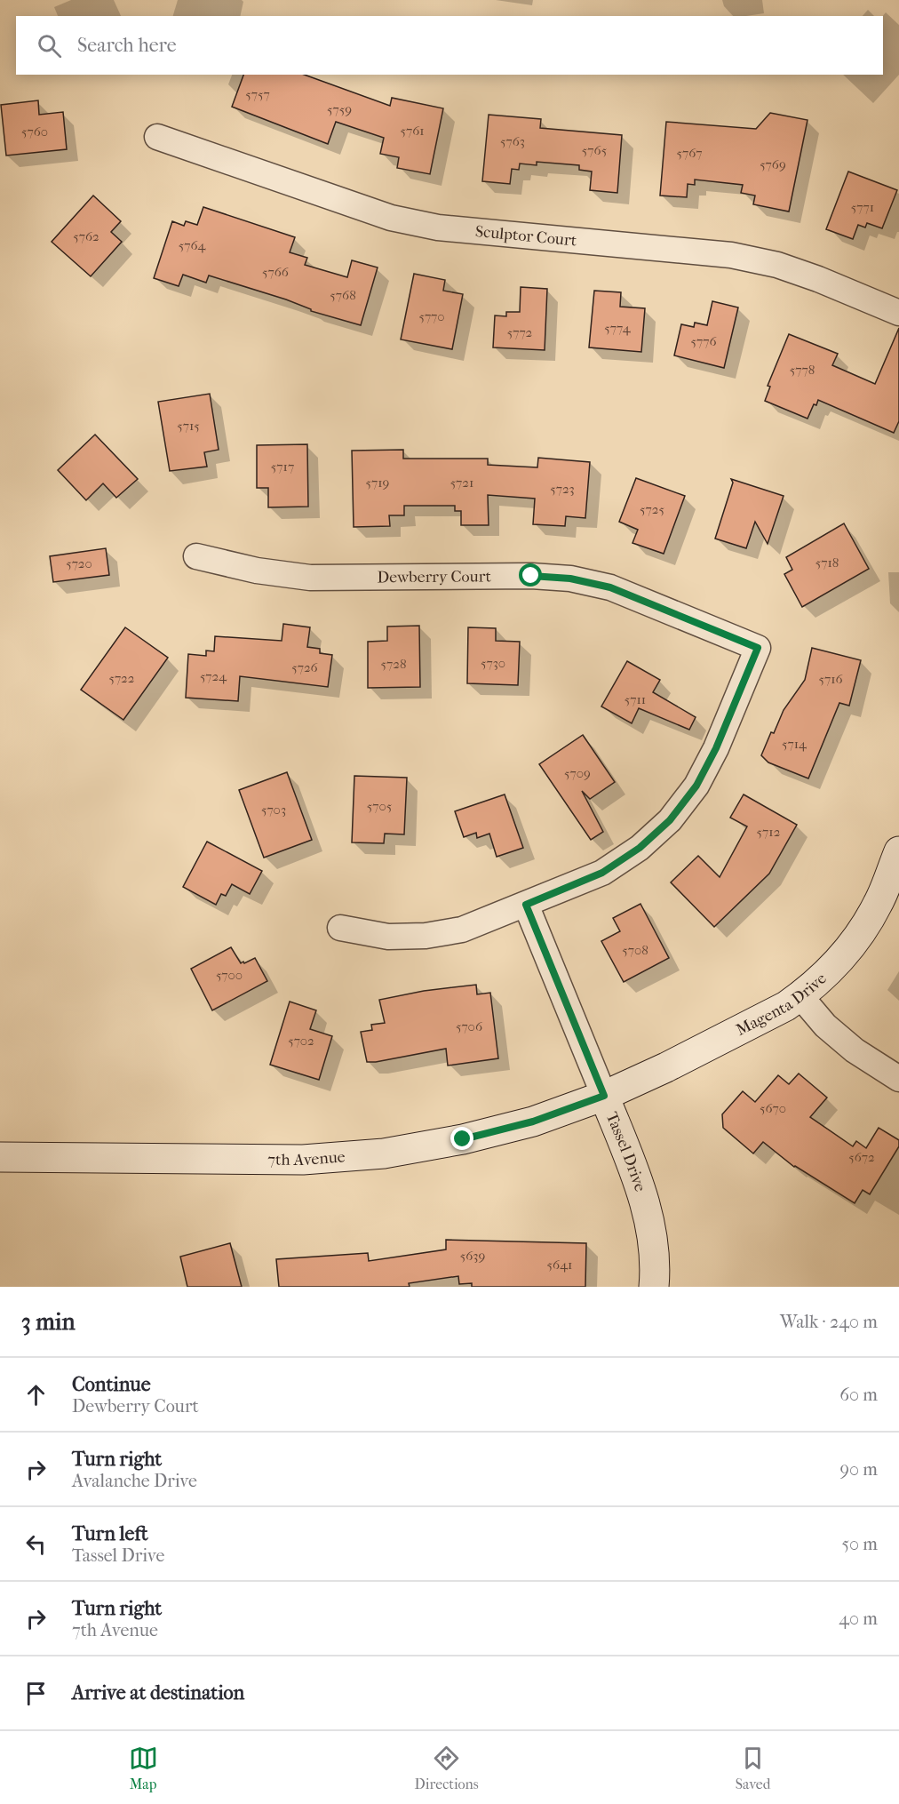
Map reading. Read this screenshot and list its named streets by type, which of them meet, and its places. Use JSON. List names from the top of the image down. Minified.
{"streets":{"main road":["Magenta Drive","Tassel Drive","7th Avenue"],"street":["Sculptor Court","Dewberry Court"]},"crossings":[["Dewberry Court","Tassel Drive"],["Magenta Drive","Tassel Drive"],["Magenta Drive","7th Avenue"],["Tassel Drive","7th Avenue"]],"house_numbers":["5757","5759","5761","5760","5763","5765","5767","5769","5771","5762","5764","5766","5768","5770","5774","5772","5776","5778","5715","5717","5719","5721","5723","5725","5718","5720","5730","5728","5726","5724","5722","5716","5711","5714","5709","5705","5703","5712","5708","5700","5706","5702","5670","5672","5639","5641"],"page":{"search":"Search here","heading":["3 min","Walk · 240 m"],"list":[["Continue","Dewberry Court","60 m"],["Turn right","Avalanche Drive","90 m"],["Turn left","Tassel Drive","50 m"],["Turn right","7th Avenue","40 m"],"Arrive at destination"],"nav":["Map","Directions","Saved"]}}
